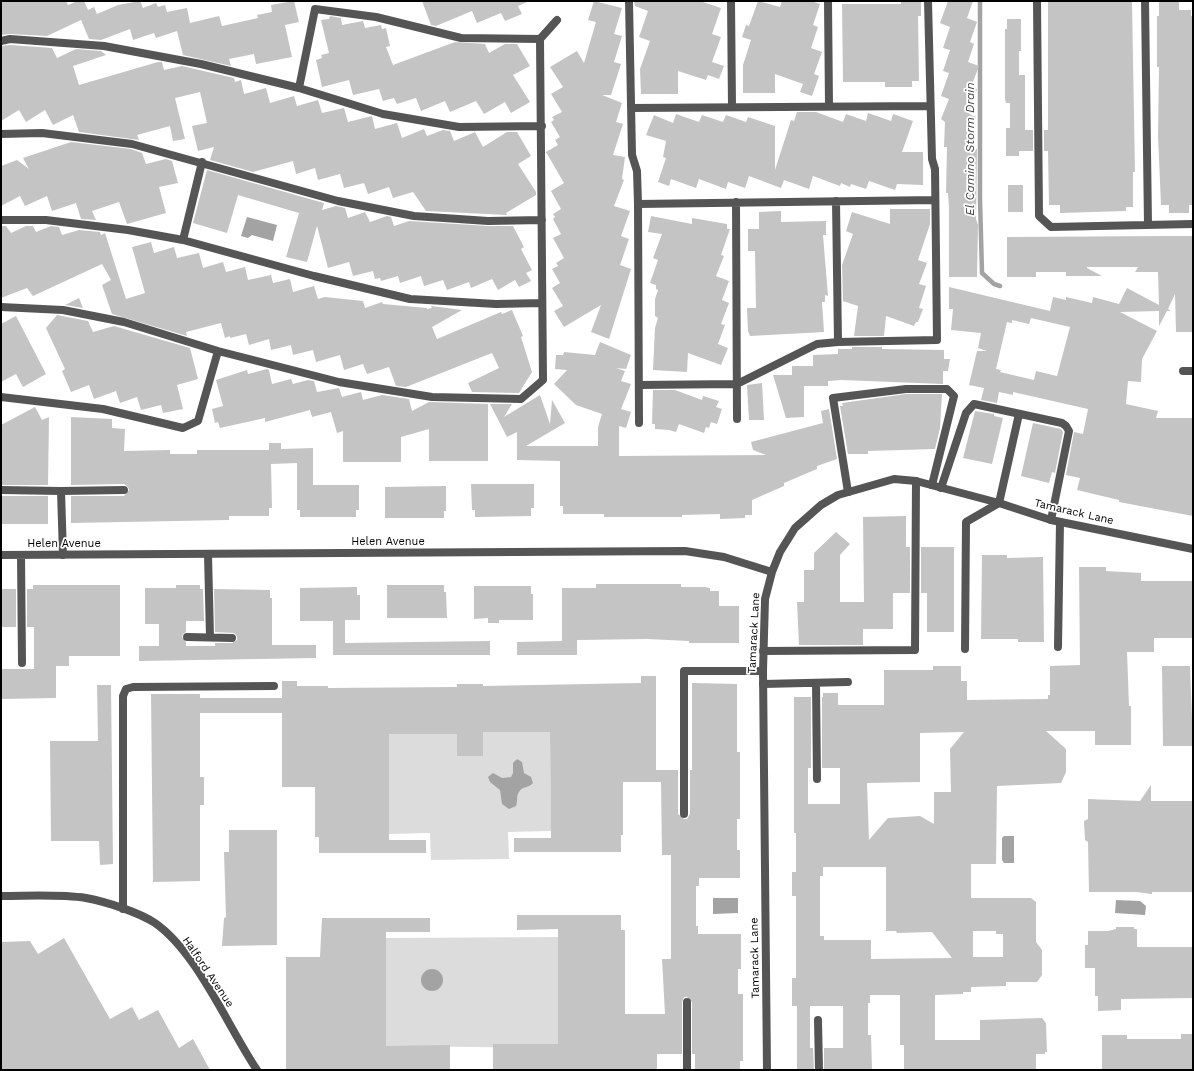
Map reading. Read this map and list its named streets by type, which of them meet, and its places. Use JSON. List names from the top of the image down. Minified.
{"streets":{"street":["Tamarack Lane","Helen Avenue","Halford Avenue"]},"crossings":[["Tamarack Lane","Helen Avenue"]],"water":["El Camino Storm Drain"]}
